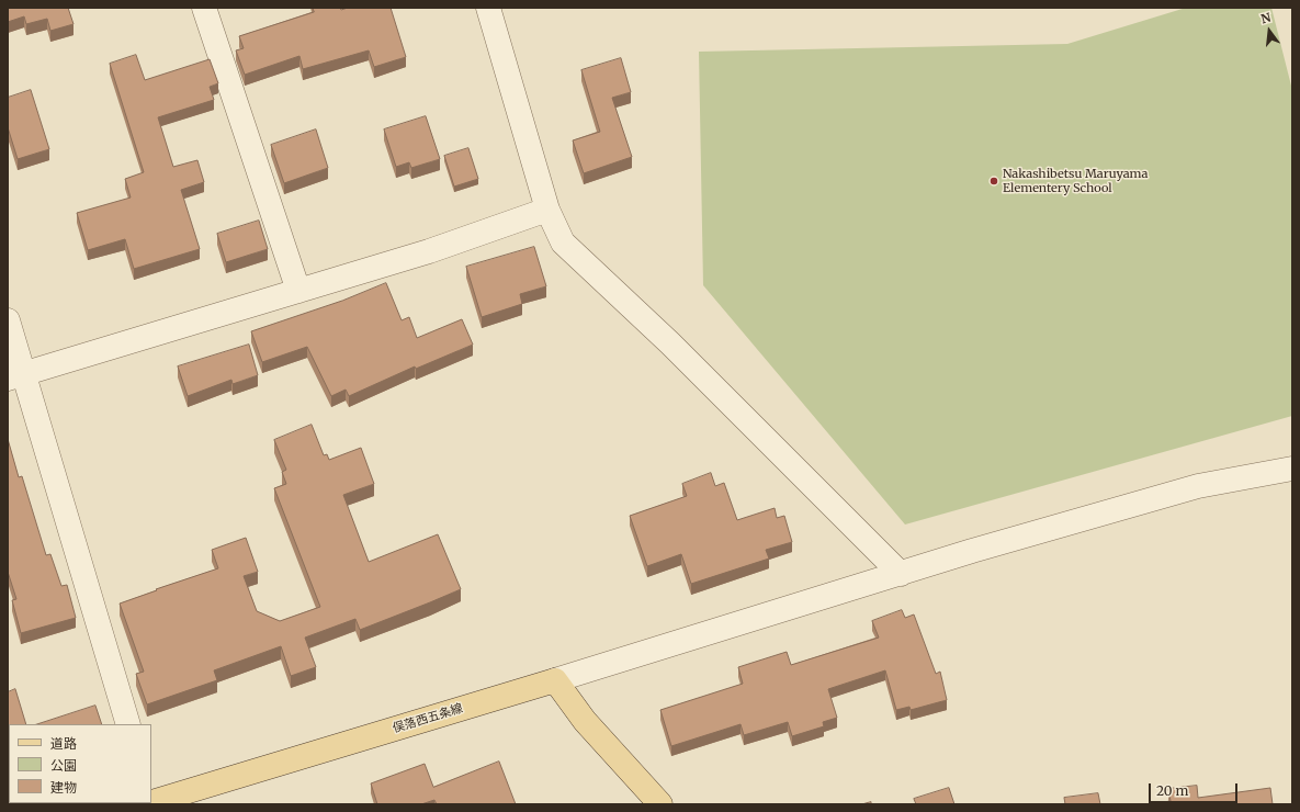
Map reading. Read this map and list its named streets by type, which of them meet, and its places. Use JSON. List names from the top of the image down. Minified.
{"streets":{"main road":["俣落西五条線"]},"places":["Nakashibetsu Maruyama Elementery School"],"legend":["道路","公園","建物"],"scale_bar":"20 m","north":"top"}
